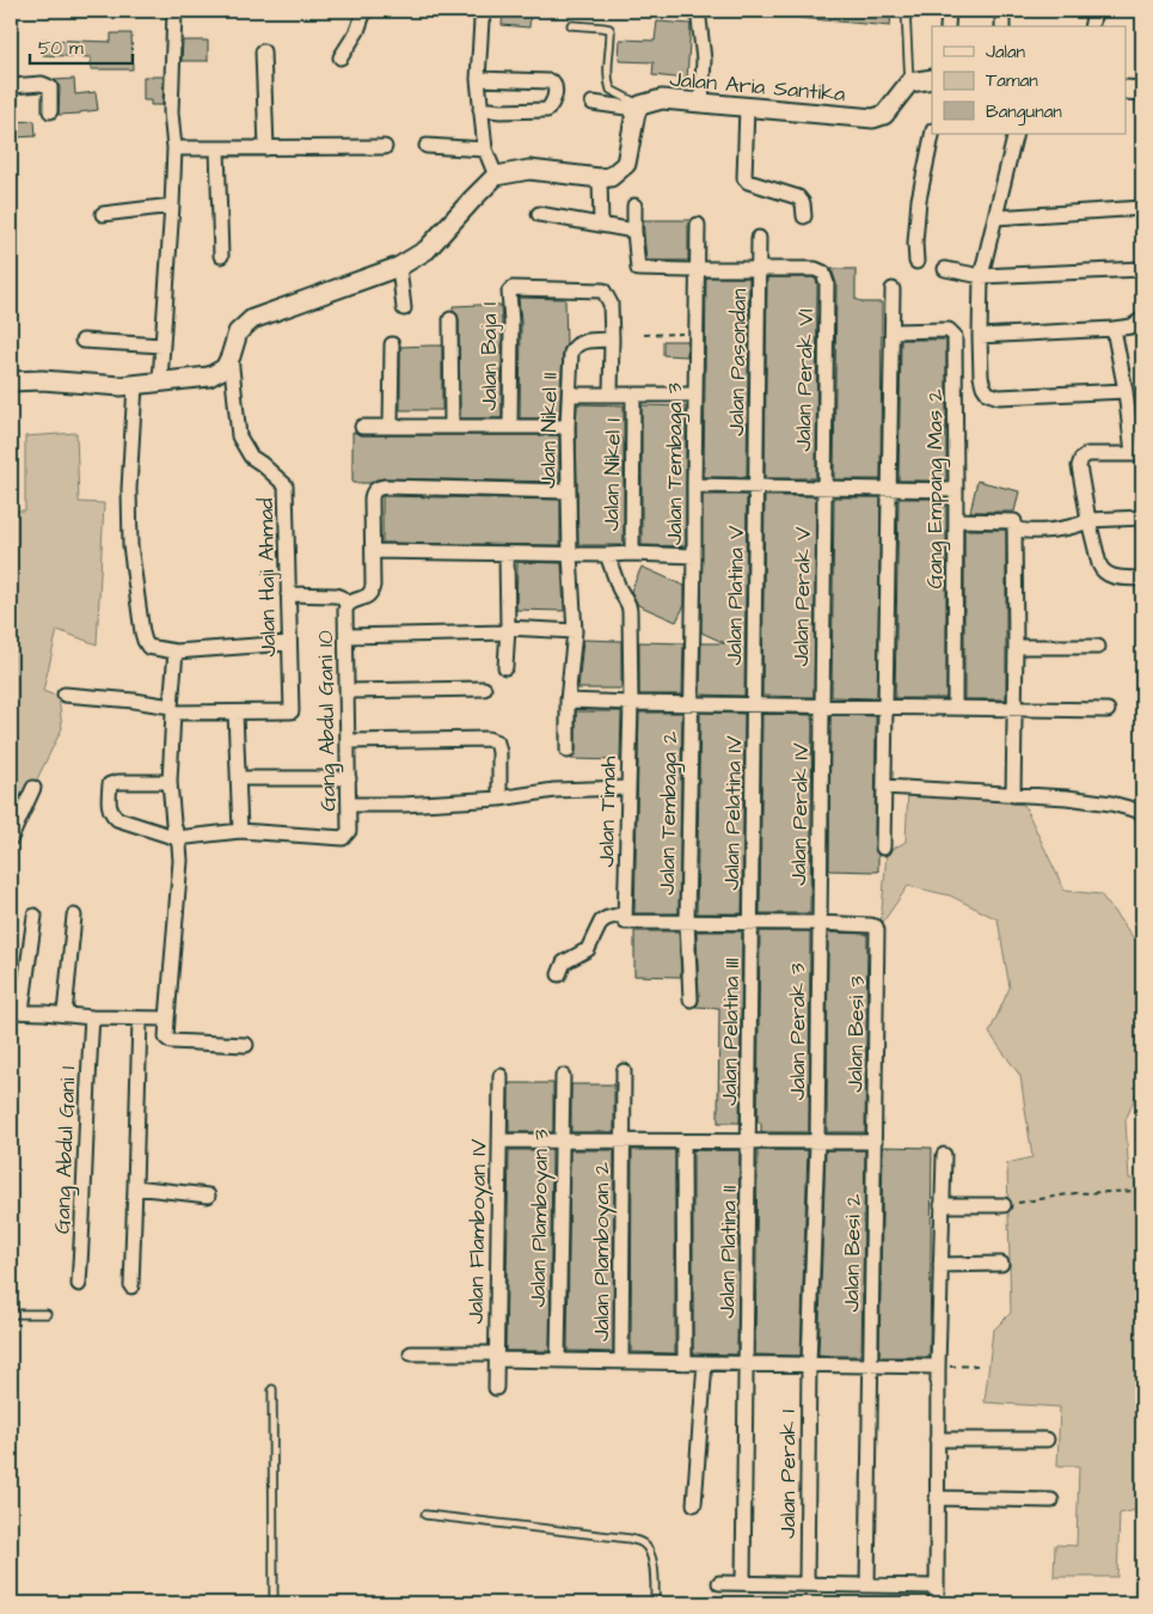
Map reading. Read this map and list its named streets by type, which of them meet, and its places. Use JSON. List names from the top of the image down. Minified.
{"streets":{"street":["Jalan Aria Santika","Jalan Baja I","Jalan Pasondan","Jalan Perak VI","Jalan Nikel II","Jalan Tembaga 3","Jalan Nikel I","Gang Empang Mas 2","Jalan Haji Ahmad","Jalan Platina V","Jalan Perak V","Gang Abdul Gani 10","Jalan Timah","Jalan Tembaga 2","Jalan Pelatina IV","Jalan Perak IV","Jalan Pelatina III","Jalan Perak 3","Jalan Besi 3","Gang Abdul Gani 1","Jalan Plamboyan 3","Jalan Flamboyan IV","Jalan Plamboyan 2","Jalan Platina II","Jalan Besi 2","Jalan Perak 1"]},"crossings":[["Jalan Baja I","Jalan Nikel II"],["Jalan Pasondan","Jalan Perak VI"],["Jalan Pasondan","Jalan Platina V"],["Jalan Perak VI","Jalan Perak V"],["Jalan Tembaga 3","Jalan Tembaga 2"],["Jalan Platina V","Jalan Pelatina IV"],["Jalan Perak V","Jalan Perak IV"],["Jalan Pelatina IV","Jalan Pelatina III"],["Jalan Perak IV","Jalan Perak 3"],["Jalan Perak IV","Jalan Besi 3"],["Jalan Pelatina III","Jalan Platina II"],["Jalan Perak 3","Jalan Besi 3"],["Jalan Perak 3","Jalan Perak 1"],["Jalan Besi 3","Jalan Besi 2"]],"legend":["Jalan","Taman","Bangunan"],"scale_bar":"50 m"}
